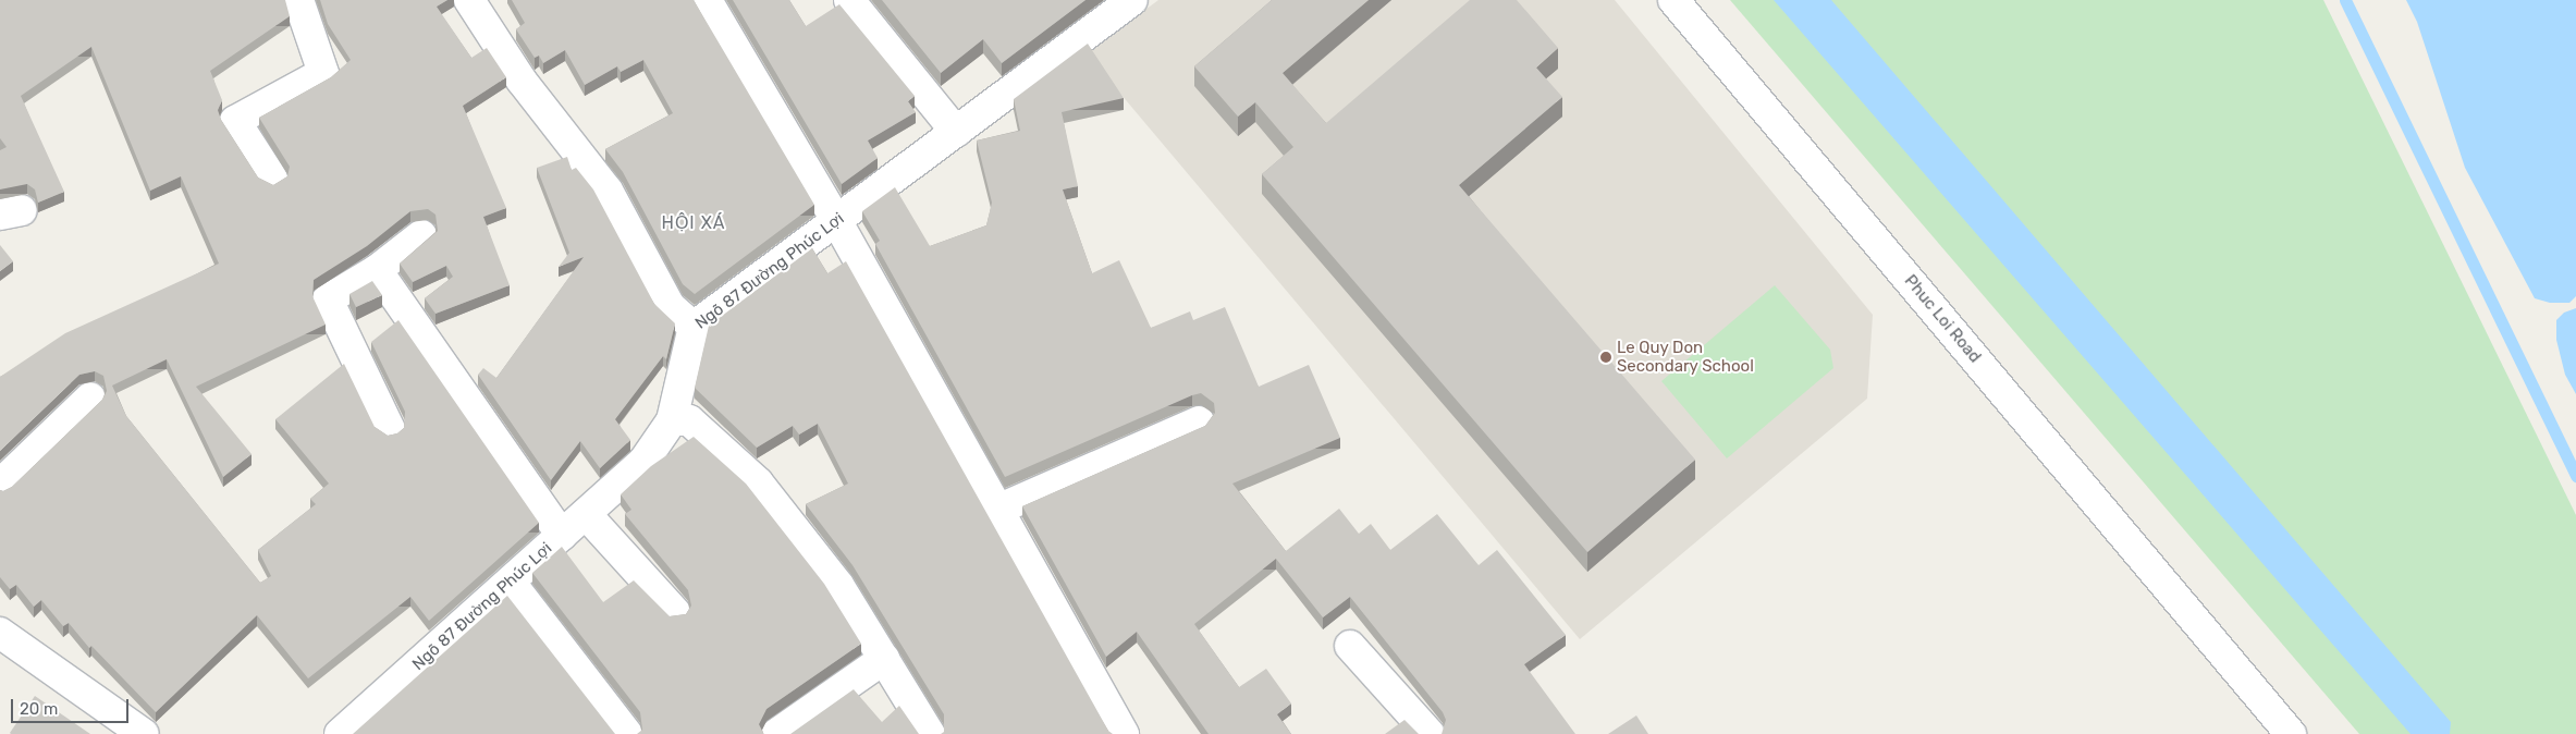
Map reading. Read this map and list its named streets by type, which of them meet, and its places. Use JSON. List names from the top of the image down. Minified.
{"streets":{"street":["Ngõ 87 Đường Phúc Lợi"]},"districts":["HỘI XÁ"],"places":["Le Quy Don Secondary School"],"scale_bar":"20 m"}
